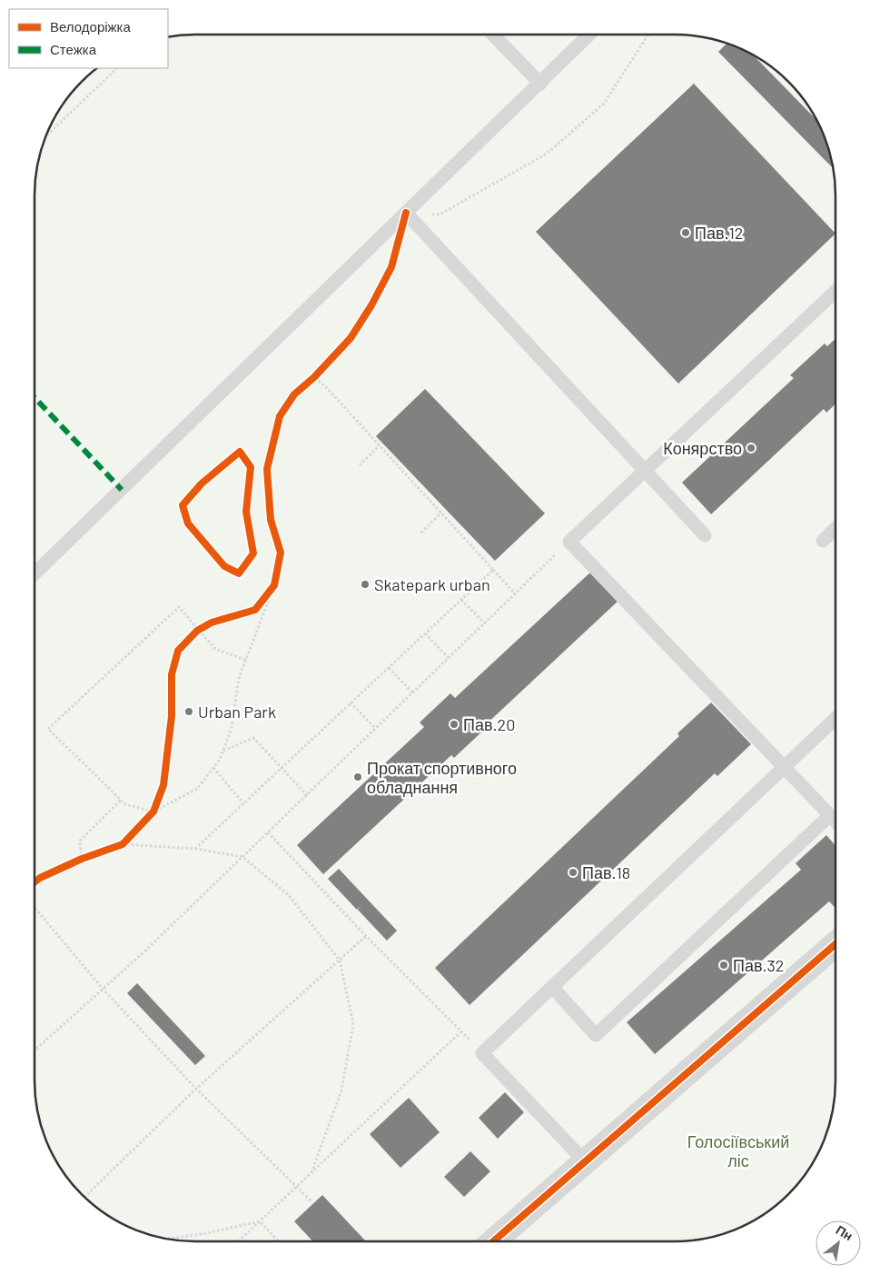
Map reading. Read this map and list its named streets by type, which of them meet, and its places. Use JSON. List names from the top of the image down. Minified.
{"parks":["Голосіївський ліс"],"places":["Пав.12","Конярство","Skatepark urban","Urban Park","Пав.20","Прокат спортивного обладнання","Пав.18","Пав.32"],"legend":["Велодоріжка","Стежка"],"north":"top right"}
